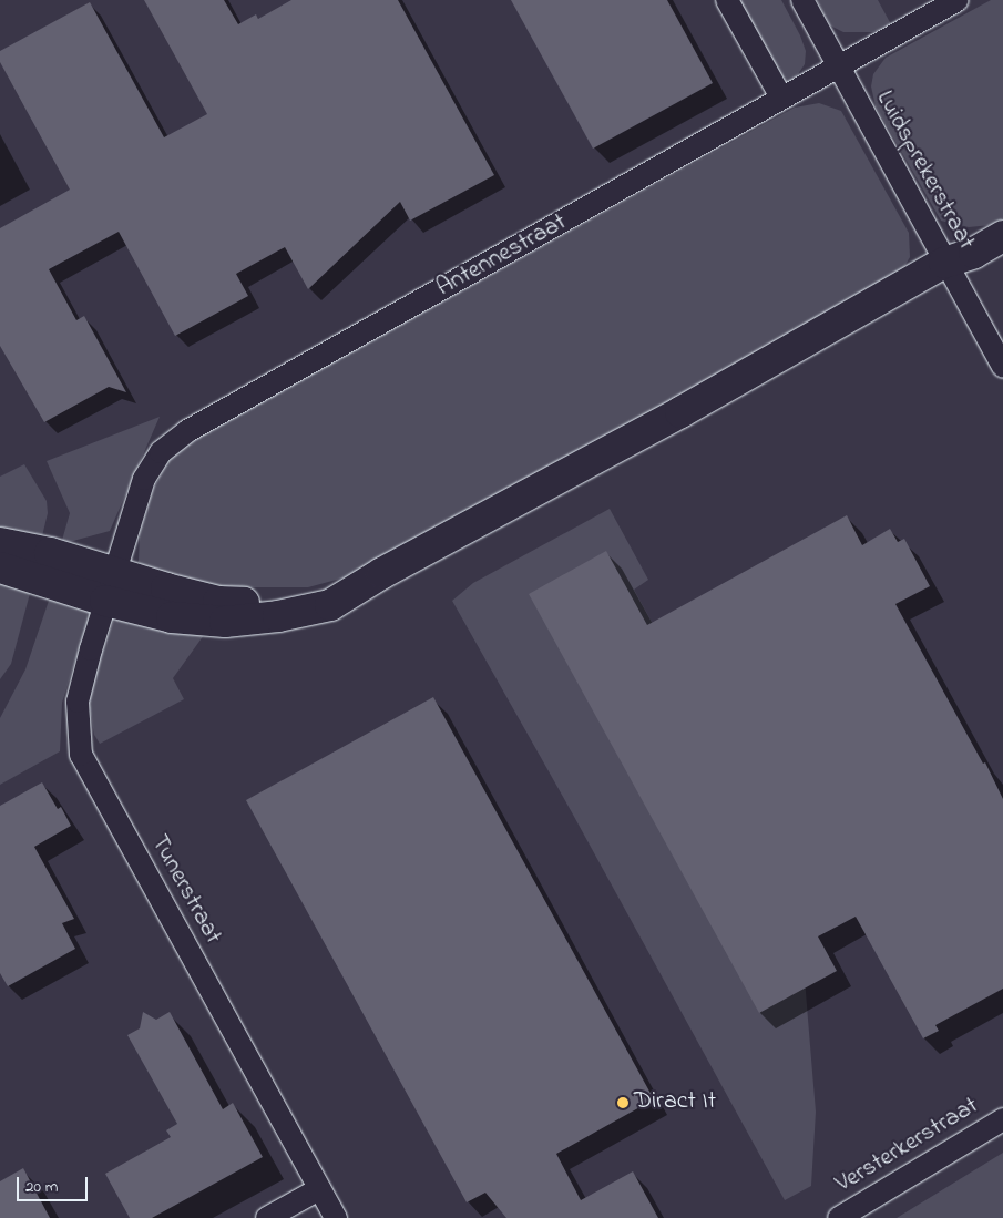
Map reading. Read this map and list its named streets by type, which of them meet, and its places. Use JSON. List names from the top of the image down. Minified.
{"streets":{"street":["Luidsprekerstraat","Antennestraat","Tunerstraat","Versterkerstraat"]},"crossings":[["Luidsprekerstraat","Antennestraat"],["Antennestraat","Tunerstraat"]],"places":["Diract It"],"scale_bar":"20 m"}
